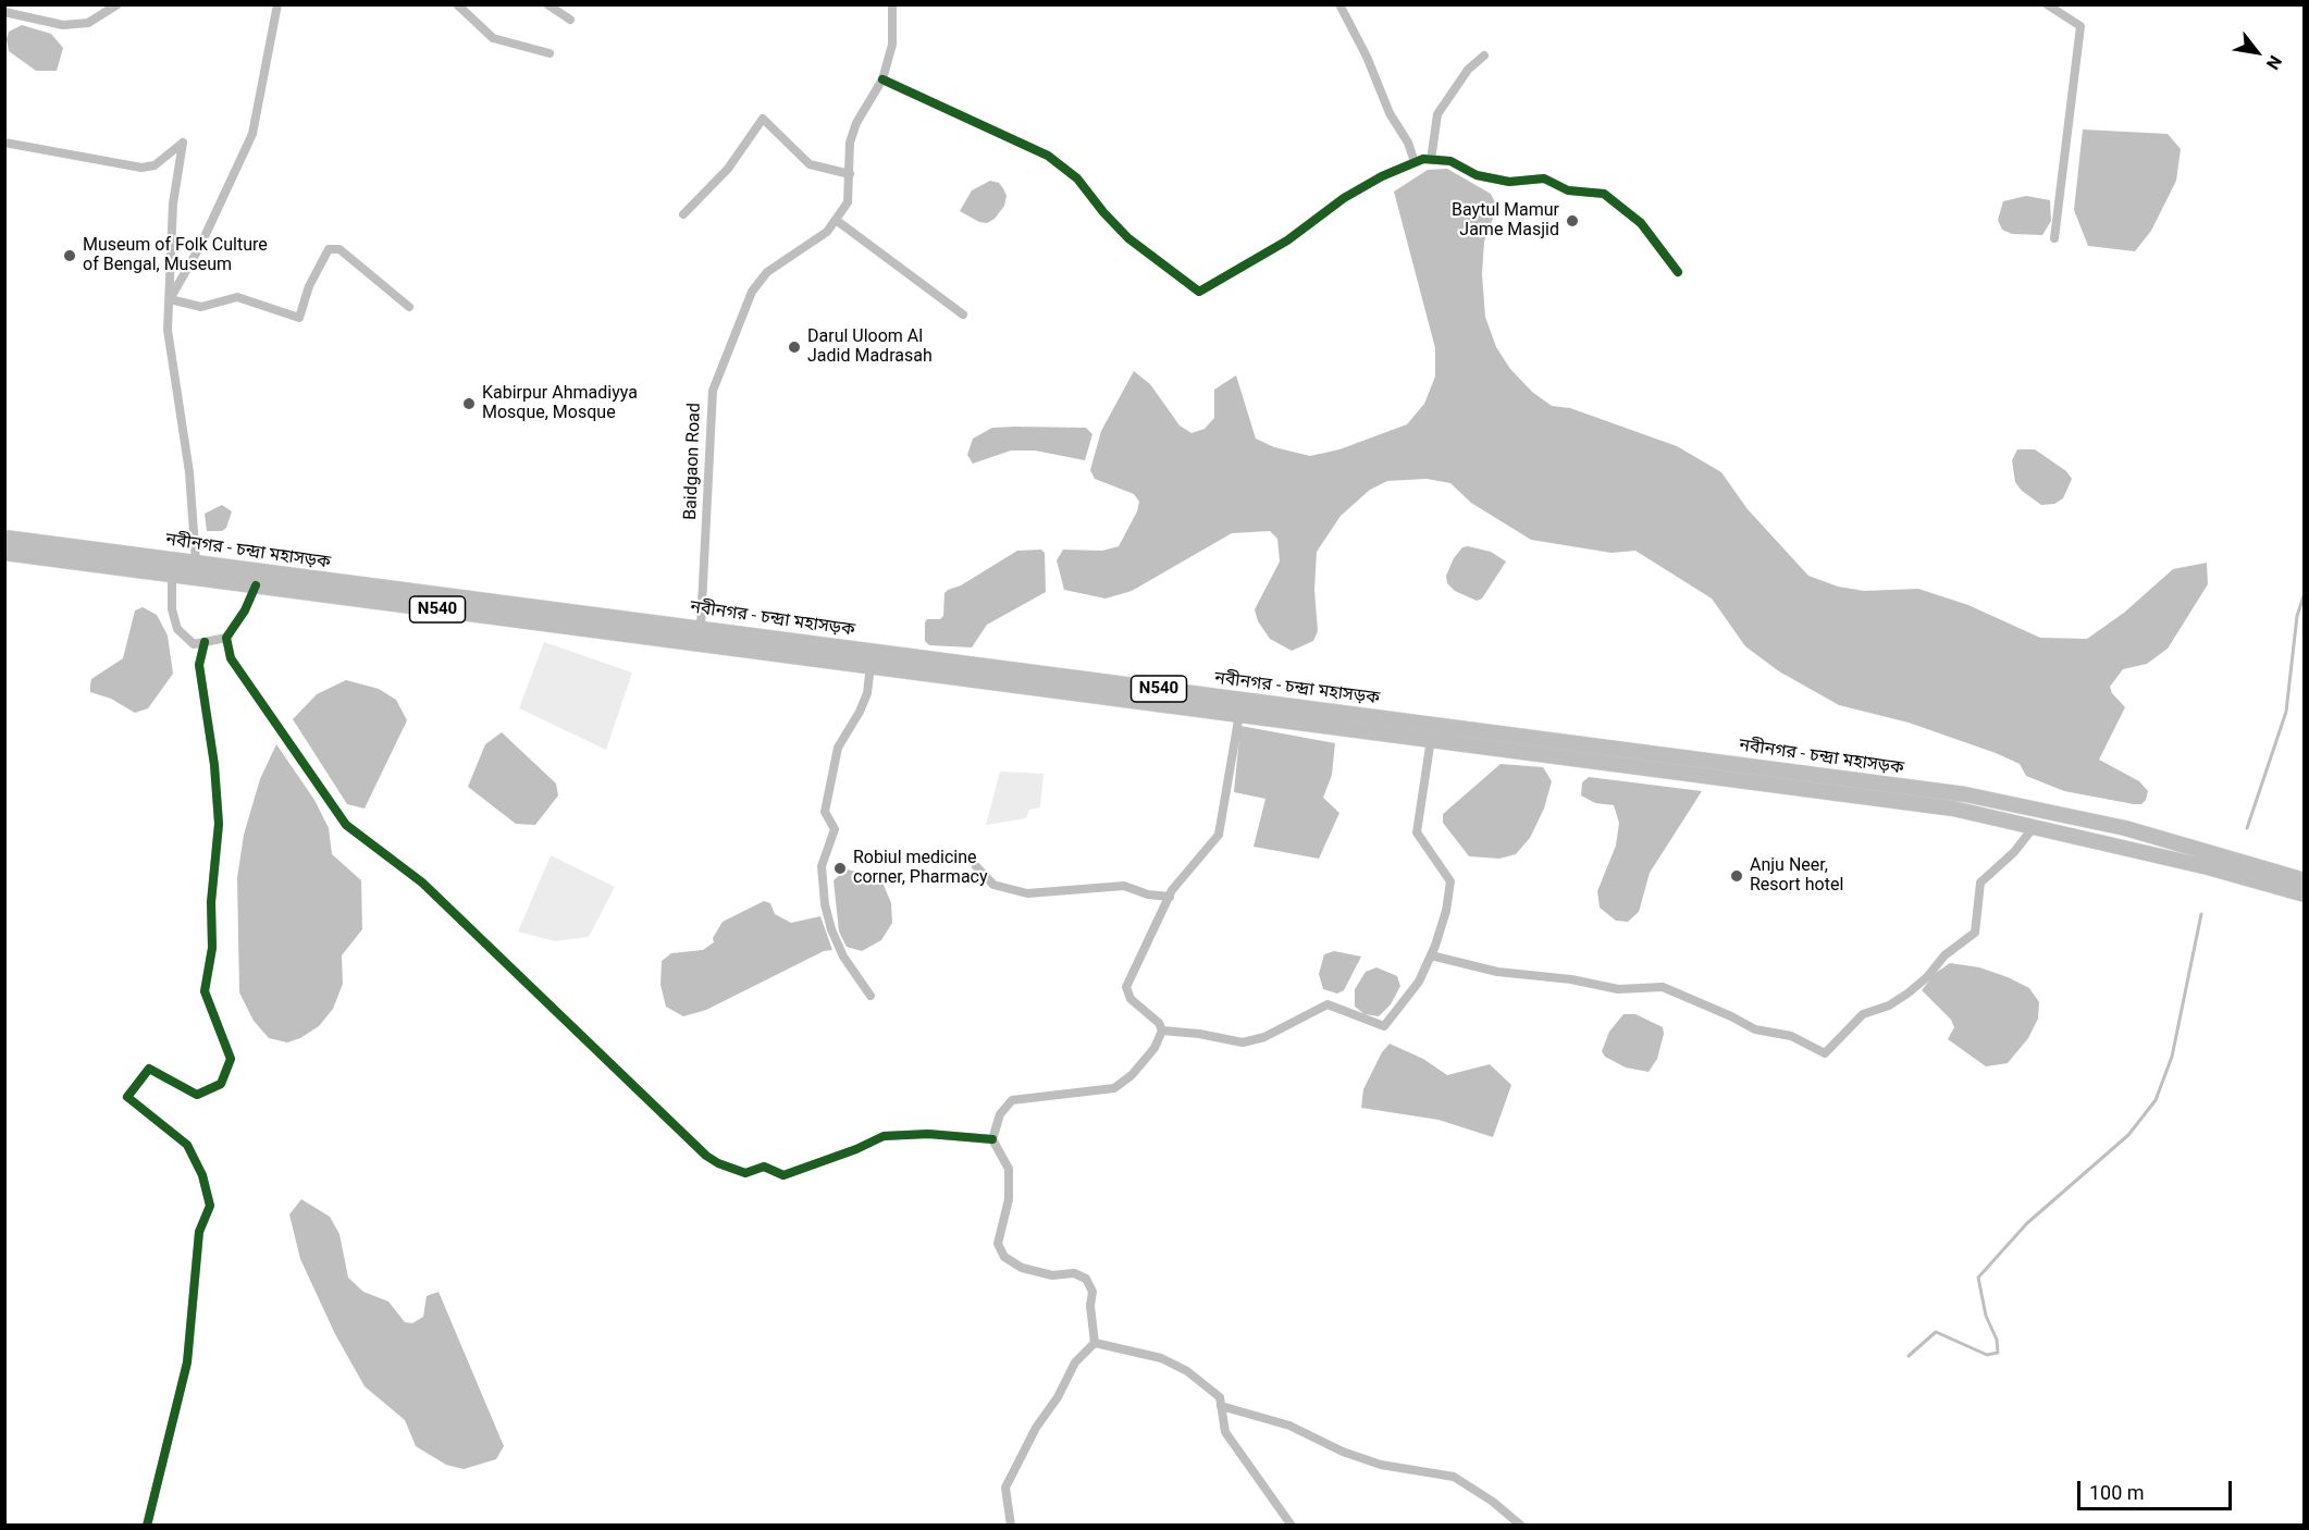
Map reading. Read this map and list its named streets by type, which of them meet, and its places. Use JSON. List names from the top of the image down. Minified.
{"streets":{"highway":["নবীনগর - চন্দ্রা মহাসড়ক","N540"],"street":["Baidgaon Road"]},"crossings":[["Baidgaon Road","নবীনগর - চন্দ্রা মহাসড়ক"]],"places":["Baytul Mamur Jame Masjid","Museum of Folk Culture of Bengal, Museum","Darul Uloom Al Jadid Madrasah","Kabirpur Ahmadiyya Mosque, Mosque","Robiul medicine corner, Pharmacy","Anju Neer, Resort hotel"],"scale_bar":"100 m","north":"bottom right"}
